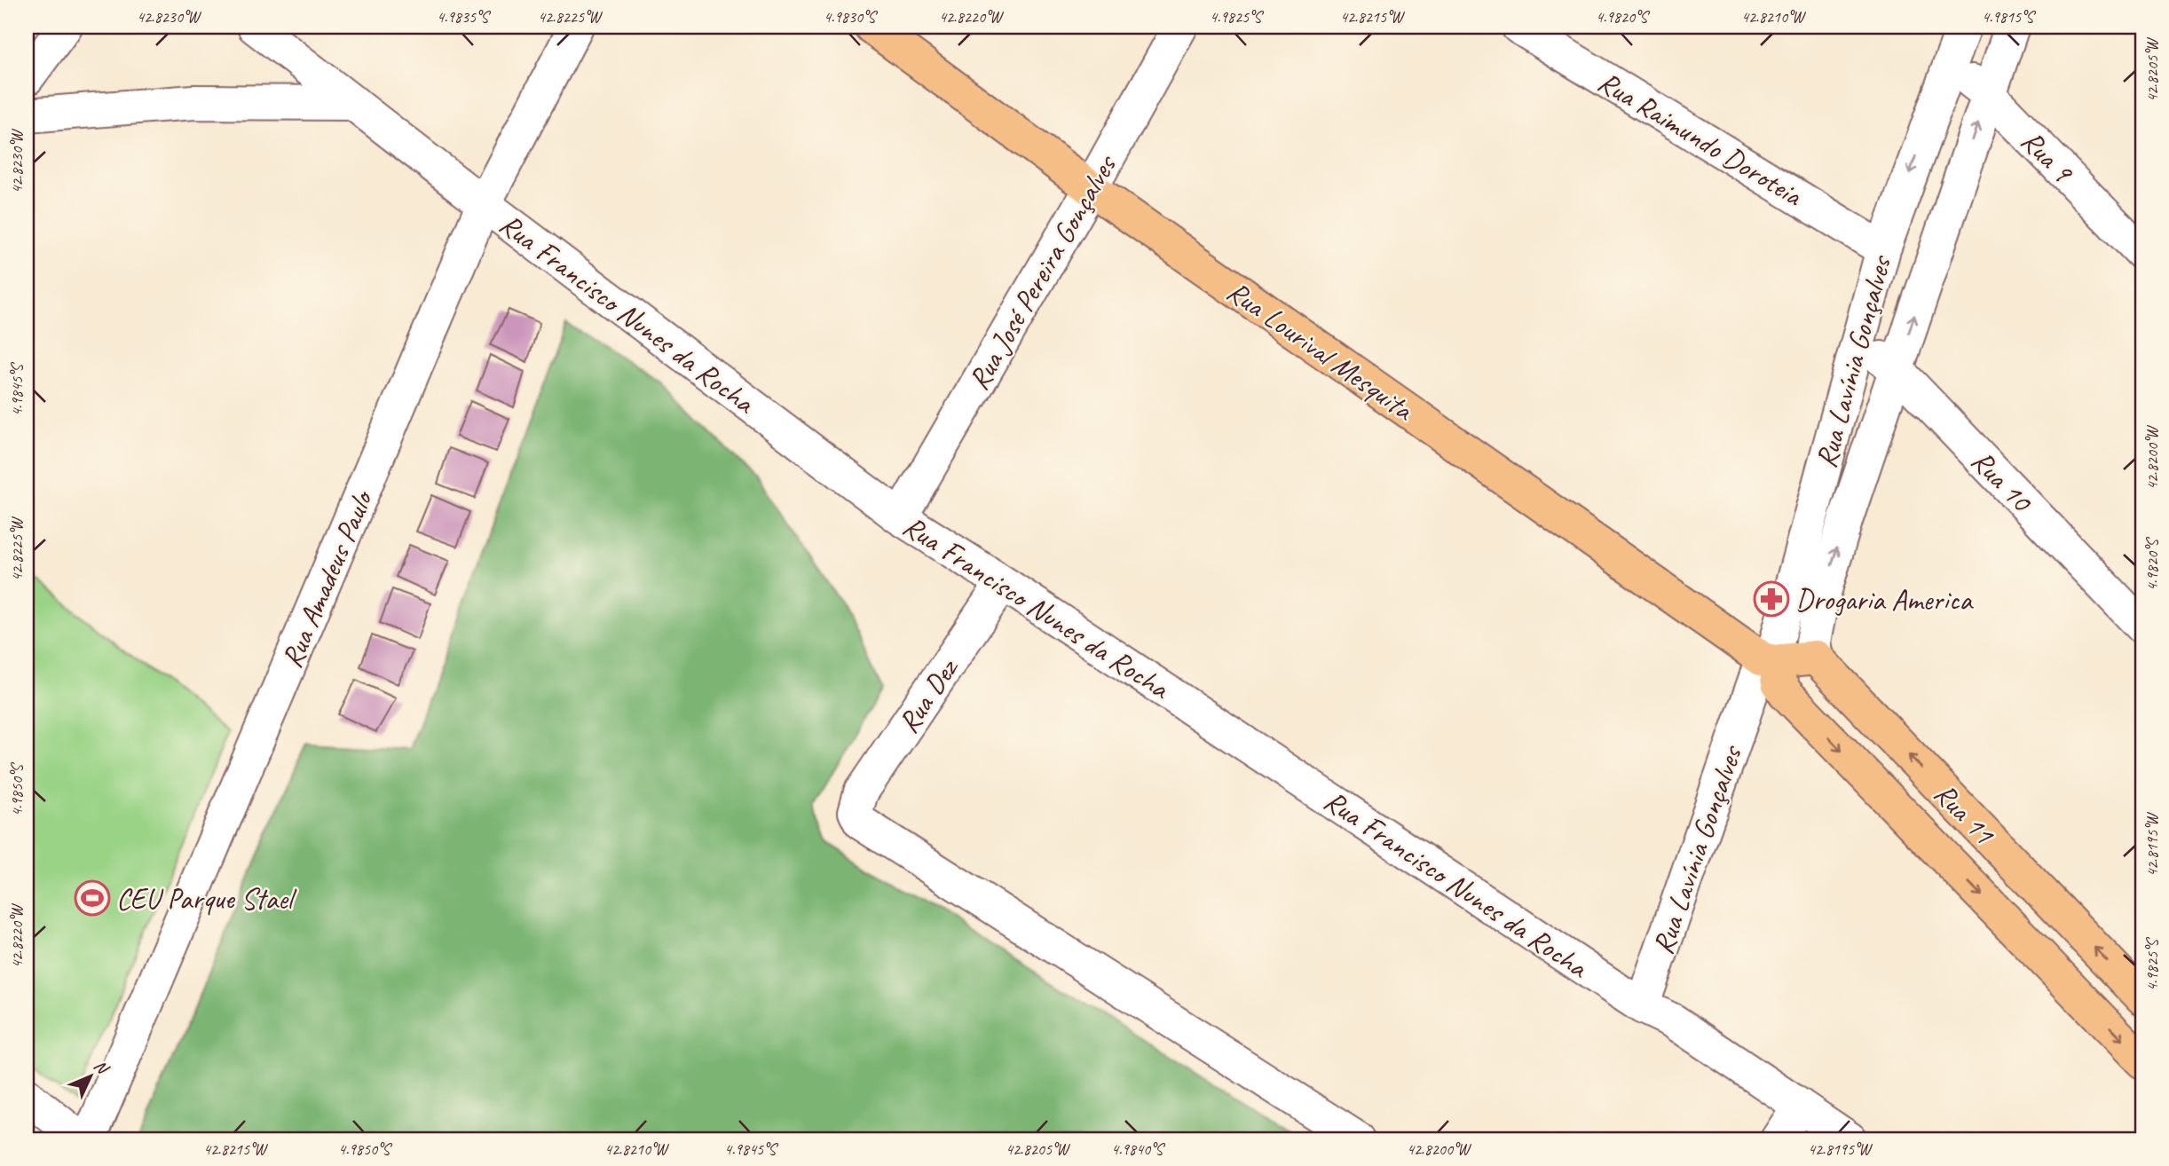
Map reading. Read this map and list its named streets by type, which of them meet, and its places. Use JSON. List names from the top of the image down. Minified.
{"streets":{"main road":["Rua Lourival Mesquita","Rua Lavínia Gonçalves","Rua 11"],"street":["Rua Raimundo Doroteia","Rua 9","Rua José Pereira Gonçalves","Rua Francisco Nunes da Rocha","Rua 10","Rua Amadeus Paulo","Rua Dez"]},"crossings":[["Rua Raimundo Doroteia","Rua Lavínia Gonçalves"],["Rua 9","Rua Lavínia Gonçalves"],["Rua José Pereira Gonçalves","Rua Francisco Nunes da Rocha"],["Rua José Pereira Gonçalves","Rua Lourival Mesquita"],["Rua Francisco Nunes da Rocha","Rua Lavínia Gonçalves"],["Rua Francisco Nunes da Rocha","Rua Amadeus Paulo"],["Rua Francisco Nunes da Rocha","Rua Dez"],["Rua Lourival Mesquita","Rua Lavínia Gonçalves"],["Rua Lavínia Gonçalves","Rua 10"],["Rua Lavínia Gonçalves","Rua 11"]],"places":{"pharmacy":["Drogaria America"],"sports":["CEU Parque Stael"]},"north":"top right","coordinates":["42.8230°W","4.9835°S","42.8225°W","4.9830°S","42.8220°W","4.9825°S","42.8215°W","4.9820°S","42.8210°W","4.9815°S","42.8205°W","4.9845°S","42.8200°W","4.9850°S","42.8195°W","4.9840°S"]}
